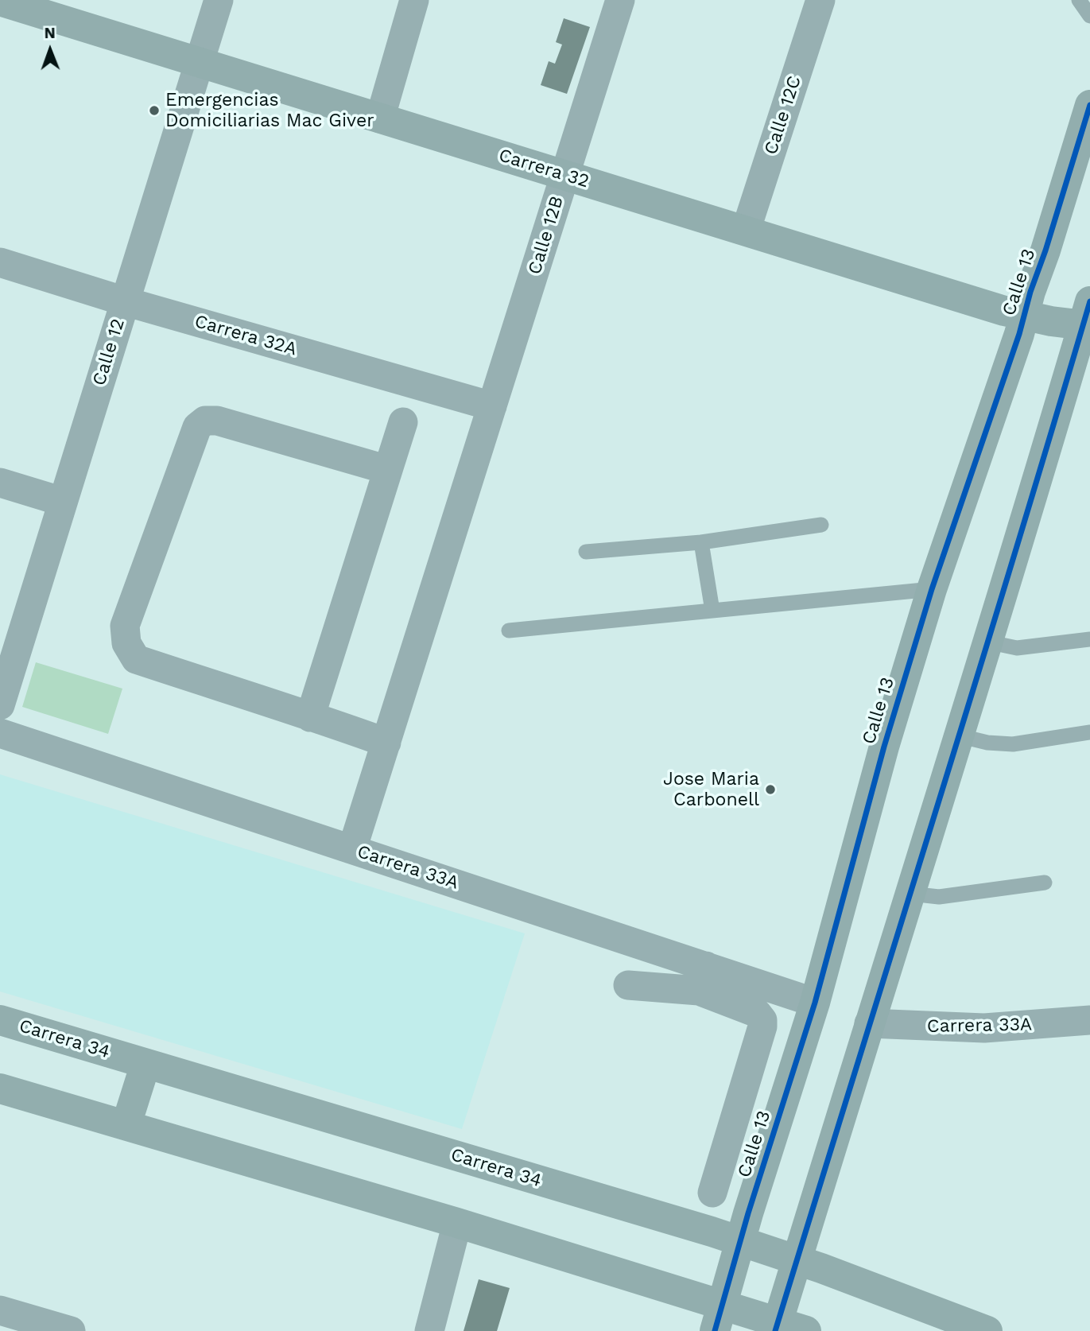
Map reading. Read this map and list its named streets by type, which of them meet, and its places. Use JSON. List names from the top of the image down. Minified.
{"streets":{"street":["Calle 12C","Carrera 32","Calle 12B","Calle 13","Carrera 32A","Calle 12","Carrera 33A","Carrera 34"]},"crossings":[["Calle 12C","Carrera 32"],["Carrera 32","Calle 12B"],["Carrera 32","Calle 13"],["Carrera 32","Calle 12"],["Calle 12B","Carrera 32A"],["Calle 12B","Carrera 33A"],["Calle 13","Carrera 33A"],["Calle 13","Carrera 34"],["Carrera 32A","Calle 12"]],"places":["Emergencias Domiciliarias Mac Giver","Jose Maria Carbonell"],"north":"top"}
